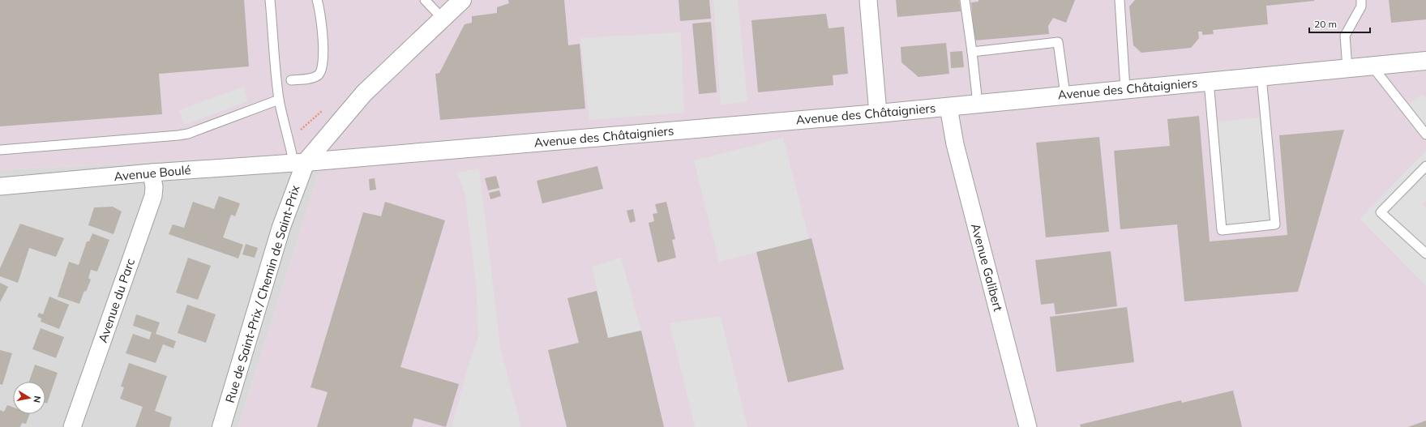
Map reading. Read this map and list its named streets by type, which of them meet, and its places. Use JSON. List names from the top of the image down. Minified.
{"streets":{"street":["Avenue des Châtaigniers","Avenue Boulé","Avenue Galibert","Rue de Saint-Prix / Chemin de Saint-Prix","Avenue du Parc"]},"crossings":[["Avenue des Châtaigniers","Avenue Boulé"],["Avenue des Châtaigniers","Avenue Galibert"],["Avenue des Châtaigniers","Rue de Saint-Prix / Chemin de Saint-Prix"],["Avenue Boulé","Rue de Saint-Prix / Chemin de Saint-Prix"],["Avenue Boulé","Avenue du Parc"]],"scale_bar":"20 m","north":"right"}
